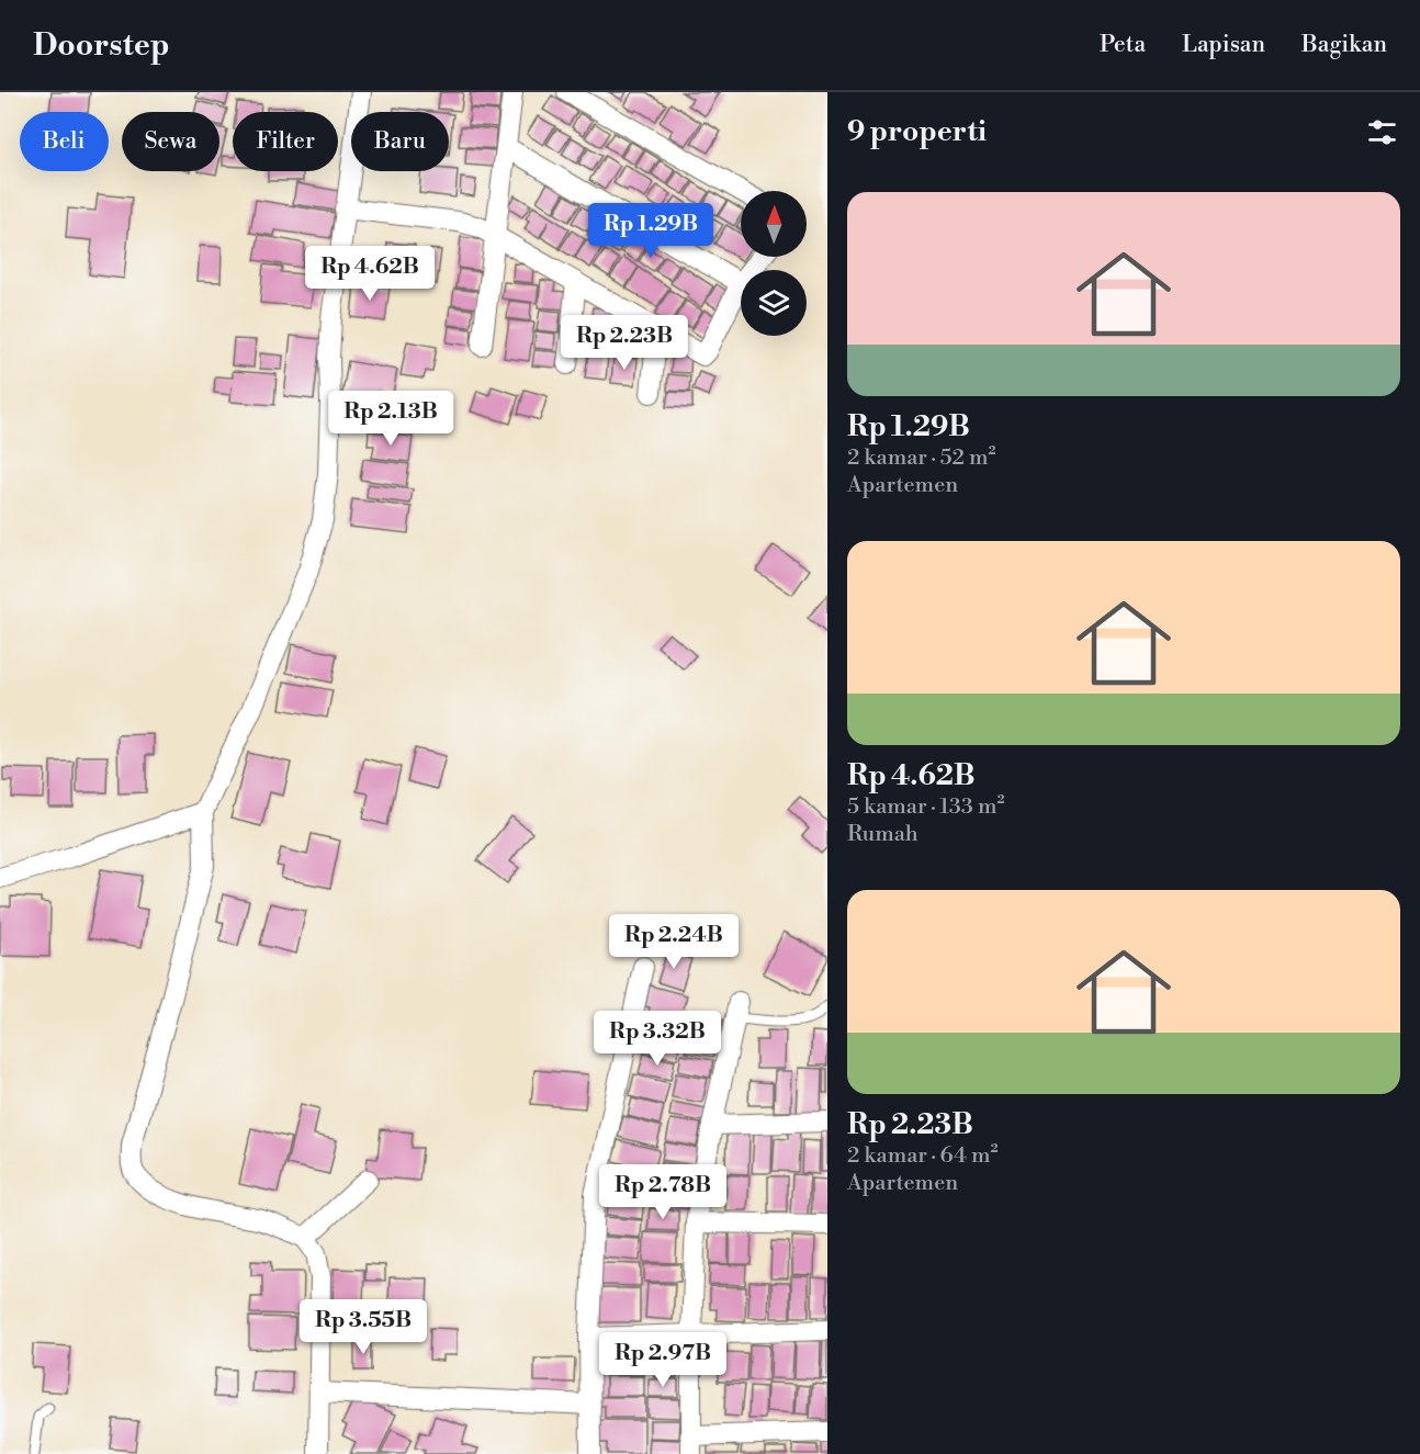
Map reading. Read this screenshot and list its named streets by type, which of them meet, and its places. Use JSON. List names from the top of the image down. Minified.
{"north":"top","page":{"header":"Doorstep","nav":["Peta","Lapisan","Bagikan"],"heading":"9 properti","chip":["Beli","Sewa","Filter","Baru"],"list":[{"name":"Rp 1.29B","note":"2 kamar · 52 m² · Apartemen"},{"name":"Rp 4.62B","note":"5 kamar · 133 m² · Rumah"},{"name":"Rp 2.23B","note":"2 kamar · 64 m² · Apartemen"}],"price":["Rp 1.29B","Rp 4.62B","Rp 2.23B","Rp 2.13B","Rp 2.24B","Rp 3.32B","Rp 2.78B","Rp 3.55B","Rp 2.97B"]}}
